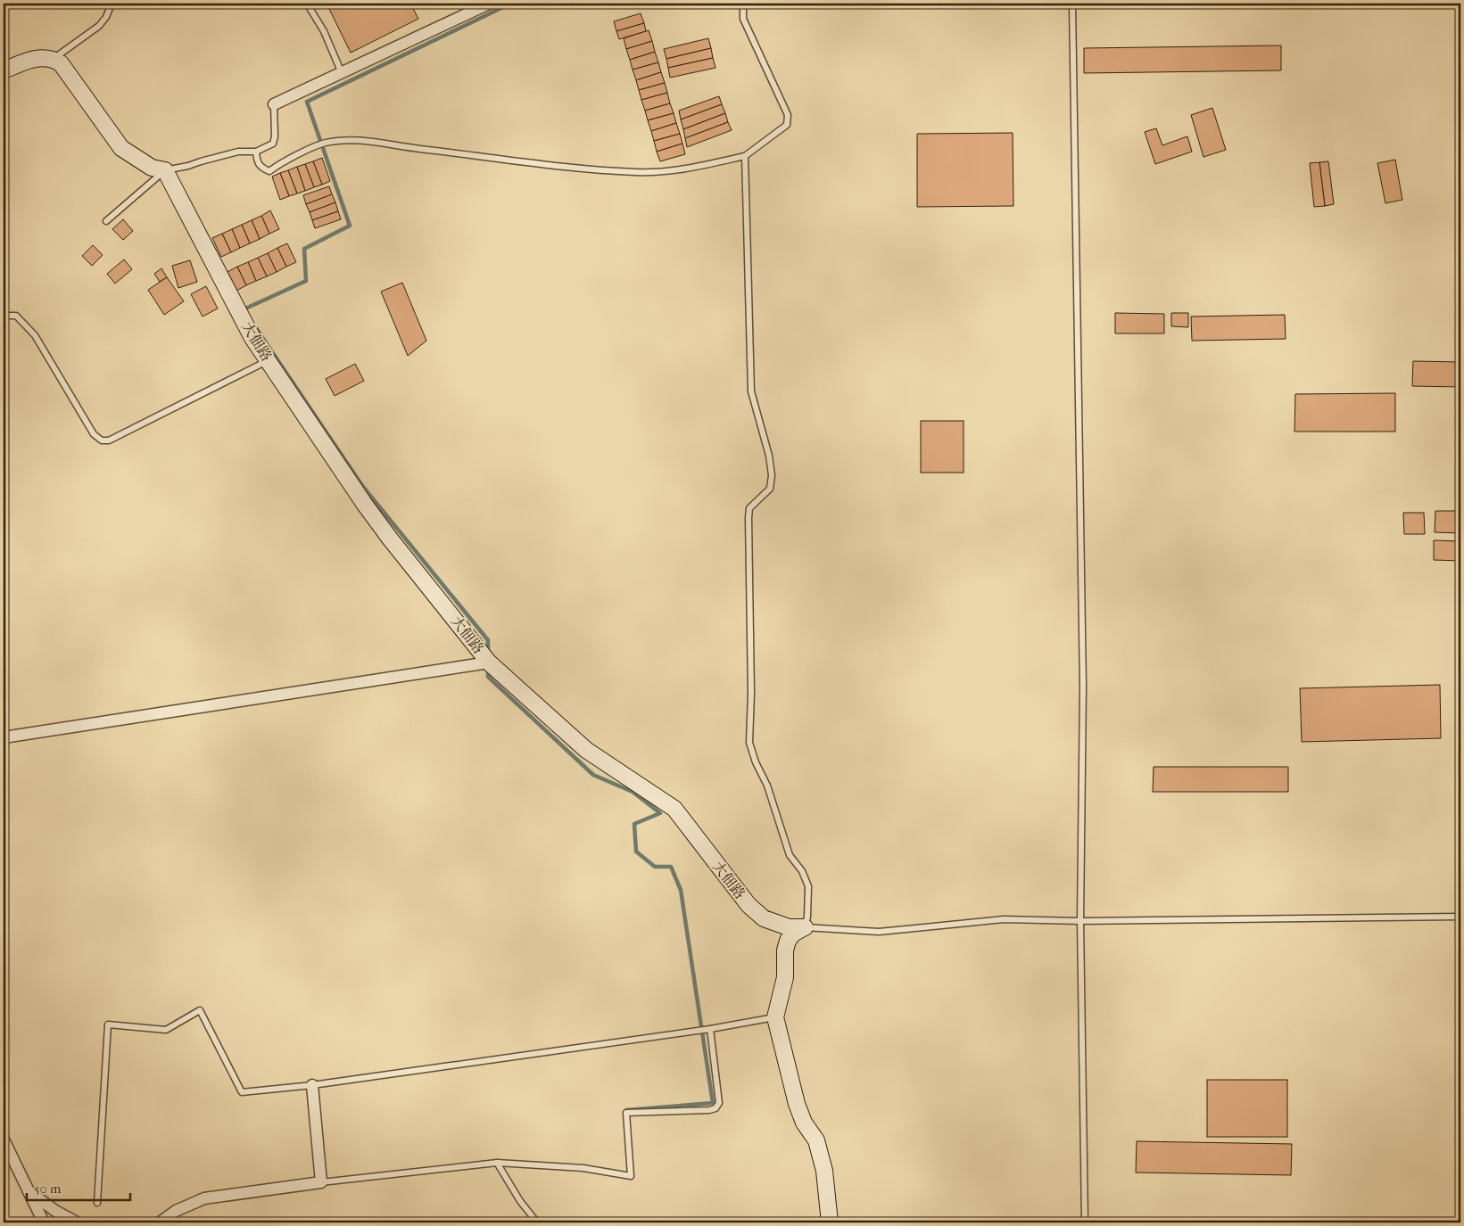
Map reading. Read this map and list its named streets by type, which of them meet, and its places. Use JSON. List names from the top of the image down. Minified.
{"streets":{"street":["大佃路"]},"scale_bar":"50 m"}
